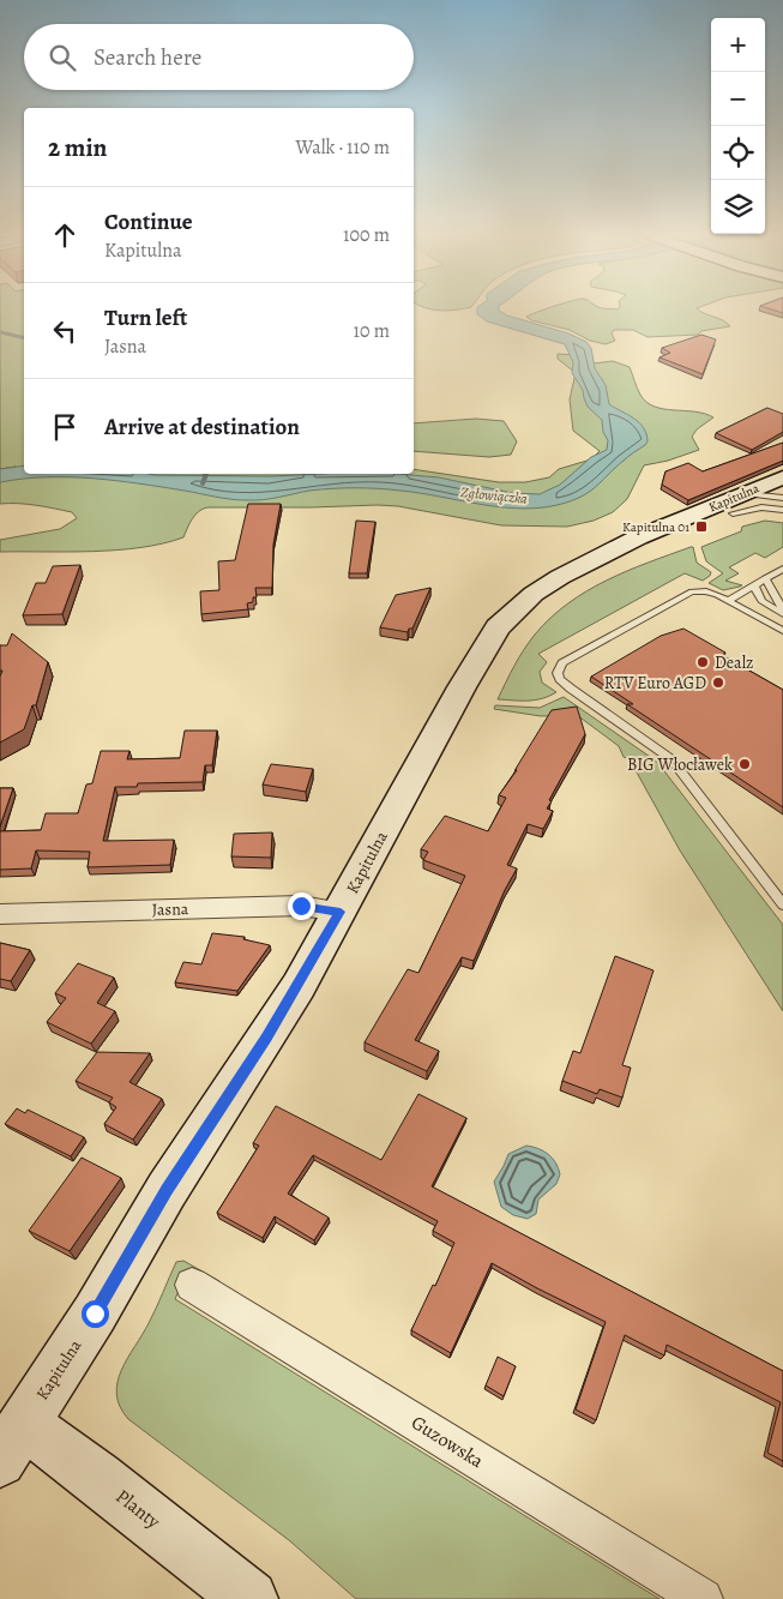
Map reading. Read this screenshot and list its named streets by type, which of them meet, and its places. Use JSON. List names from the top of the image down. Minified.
{"streets":{"street":["Kapitulna","Jasna","Guzowska","Planty"]},"crossings":[["Kapitulna","Jasna"],["Kapitulna","Planty"]],"water":["Zgłowiączka"],"places":{"transit":["Kapitulna 01"],"other":["Dealz","RTV Euro AGD","BIG Włocławek"]},"page":{"map_buttons":["+","−"],"search":"Search here","heading":["2 min","Walk · 110 m"],"list":[["Continue","Kapitulna","100 m"],["Turn left","Jasna","10 m"],"Arrive at destination"]}}
